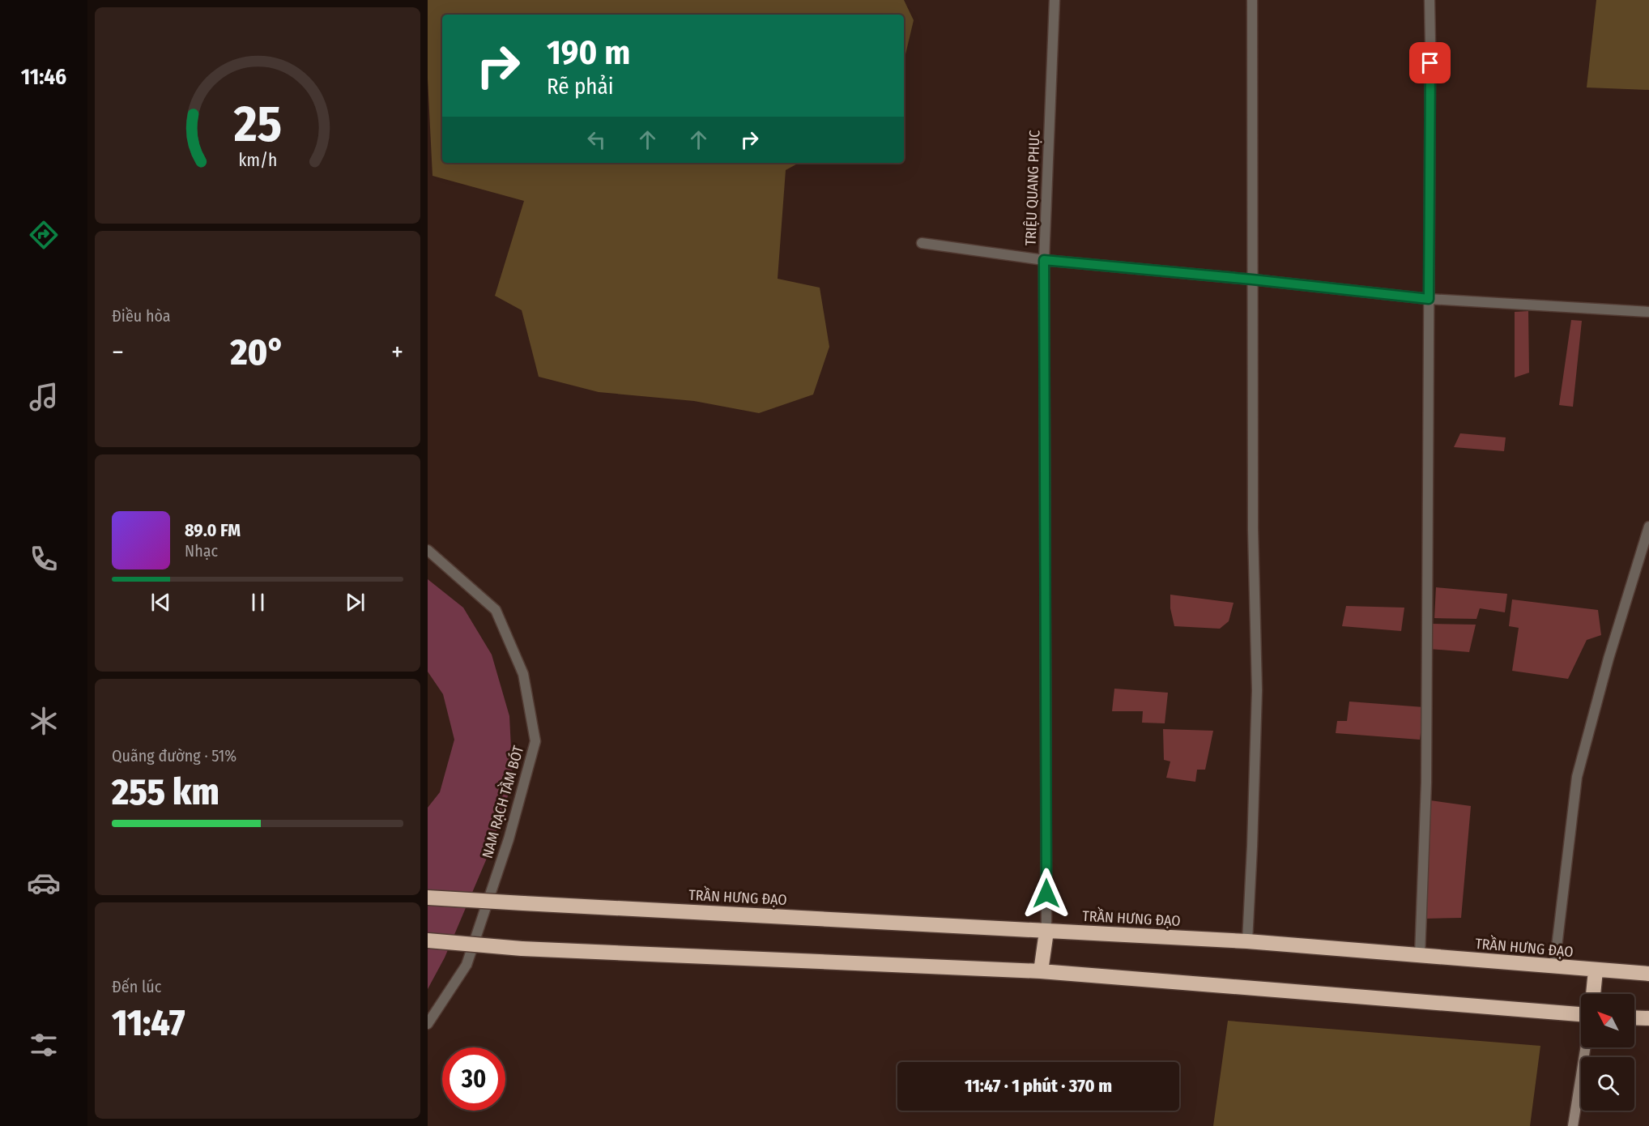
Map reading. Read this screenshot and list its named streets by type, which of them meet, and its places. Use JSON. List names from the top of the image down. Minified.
{"streets":{"highway":["TRẦN HƯNG ĐẠO"],"street":["TRIỆU QUANG PHỤC","NAM RẠCH TẦM BÓT"]},"crossings":[["TRIỆU QUANG PHỤC","TRẦN HƯNG ĐẠO"]],"north":"top left","page":{"tabs":"11:46","turn":["190 m","Rẽ phải"],"tile":["Điều hòa",["Quãng đường · 51%","255 km"],["Đến lúc","11:47"]],"heat":["−","20°","+"],"song":["89.0 FM","Nhạc"],"limit":"30","trip":"11:47 · 1 phút · 370 m","gauge":["25","km/h"]}}
